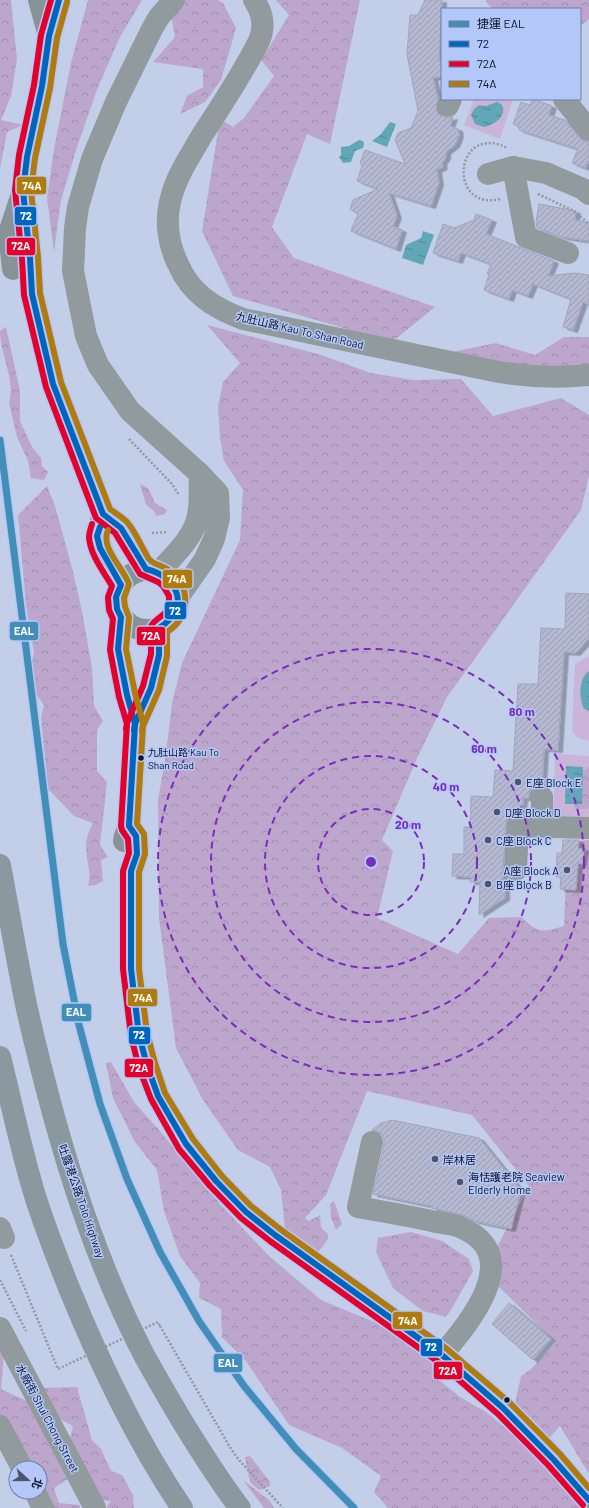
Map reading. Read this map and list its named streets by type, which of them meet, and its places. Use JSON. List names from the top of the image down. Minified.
{"streets":{"highway":["吐露港公路 Tolo Highway"],"street":["九肚山路 Kau To Shan Road","水廠街 Shui Chong Street"]},"places":["九肚山路 Kau To Shan Road","E座 Block E","D座 Block D","C座 Block C","A座 Block A","B座 Block B","岸林居","海恬護老院 Seaview Elderly Home"],"lines":["transit line 72","transit line 72A","transit line 74A","metro line EAL"],"legend":["捷運 EAL","72","72A","74A"],"north":"right","rings":["80 m","60 m","40 m","20 m"]}
